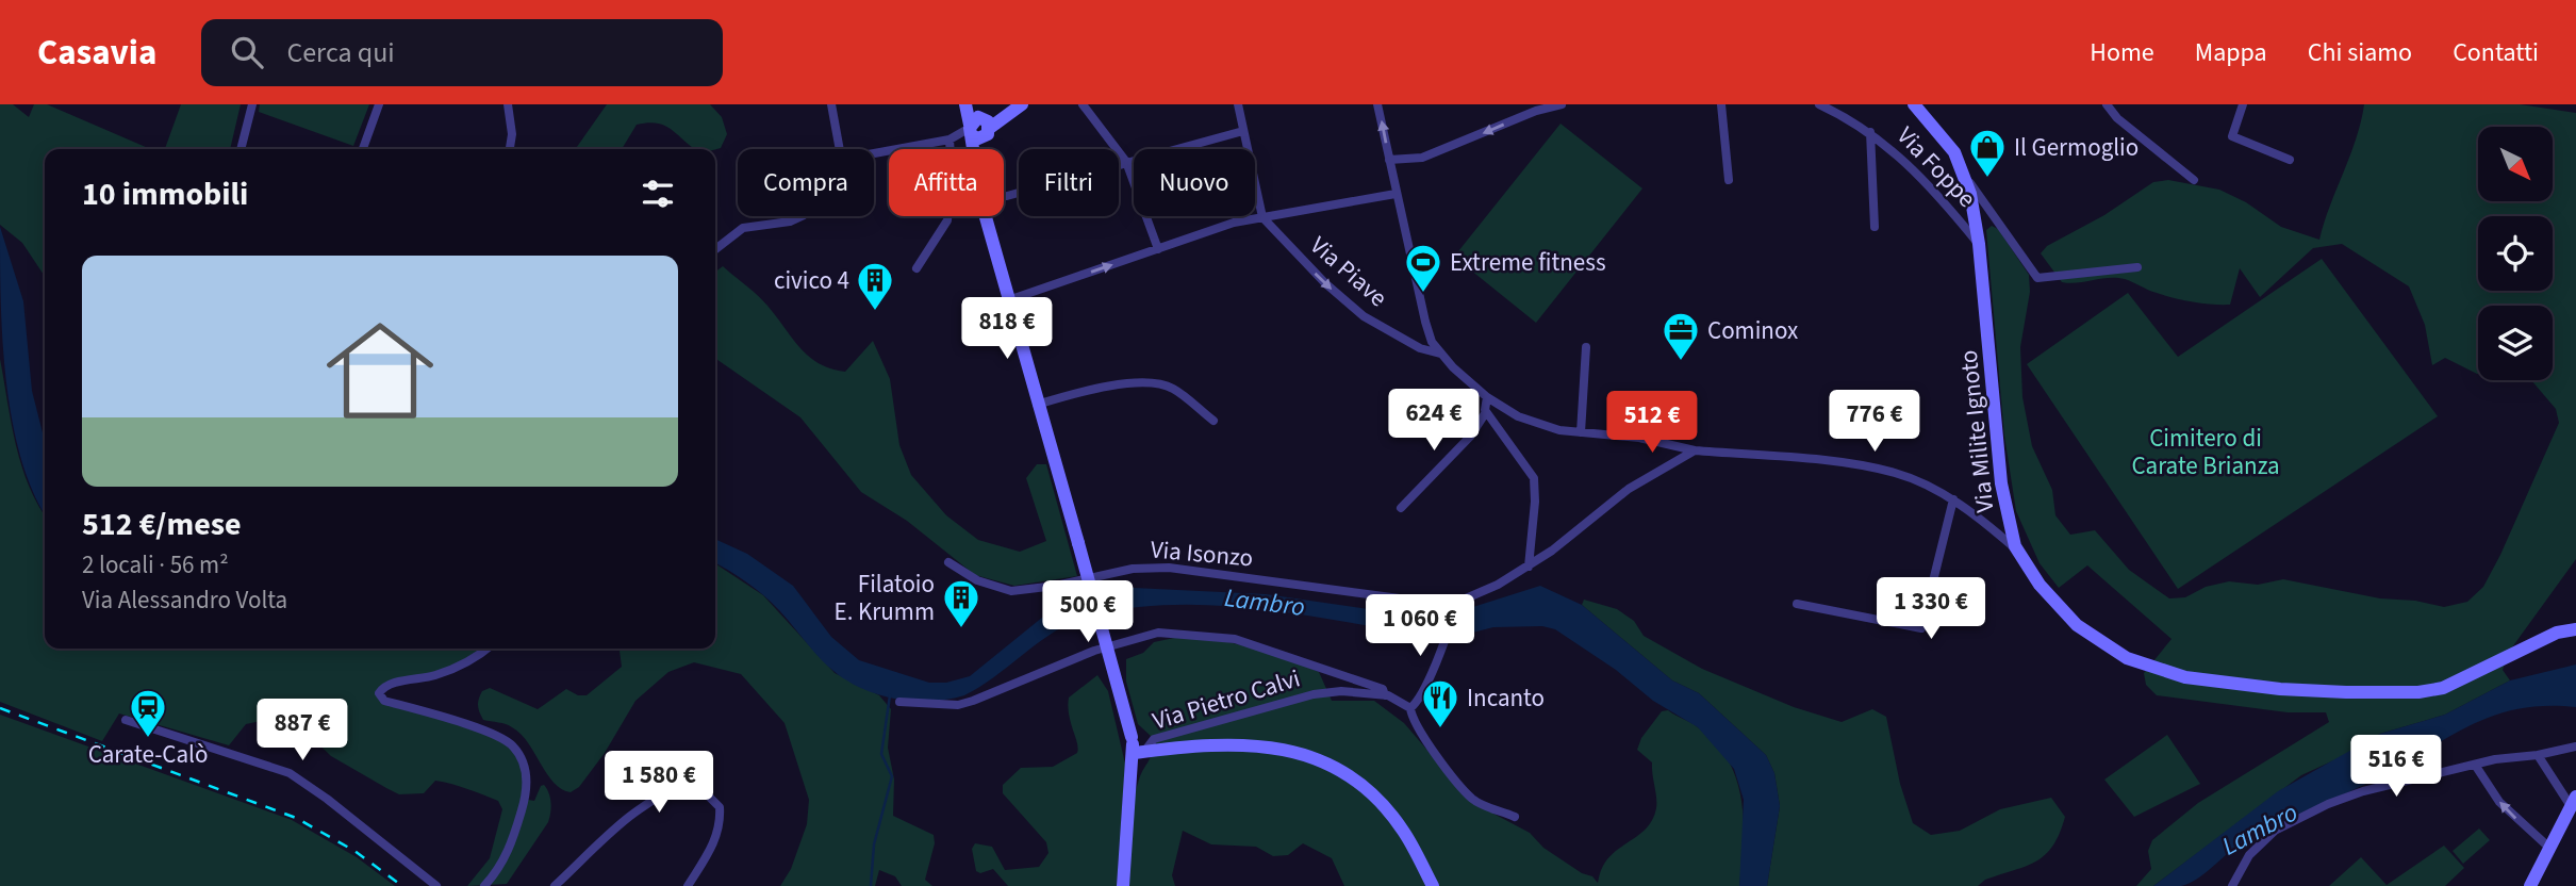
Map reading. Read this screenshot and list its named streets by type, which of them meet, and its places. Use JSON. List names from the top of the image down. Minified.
{"streets":{"street":["Via Foppe","Via Piave","Via Milite Ignoto","Via Isonzo","Via Pietro Calvi"]},"crossings":[["Via Foppe","Via Milite Ignoto"]],"one_way":["Via Piave"],"water":["Lambro"],"parks":["Cimitero di Carate Brianza"],"places":{"shop":["Il Germoglio"],"sports":["Extreme fitness"],"building":["civico 4","Filatoio E. Krumm"],"office":["Cominox"],"restaurant":["Incanto"],"station":["Carate-Calò"]},"north":"bottom right","page":{"header":"Casavia","search":"Cerca qui","nav":["Home","Mappa","Chi siamo","Contatti"],"chip":["Compra","Affitta","Filtri","Nuovo"],"heading":"10 immobili","list":[{"name":"512 €/mese","note":"2 locali · 56 m² · Via Alessandro Volta"}],"price":["818 €","624 €","776 €","512 €","1 330 €","500 €","1 060 €","887 €","516 €","1 580 €"]}}
